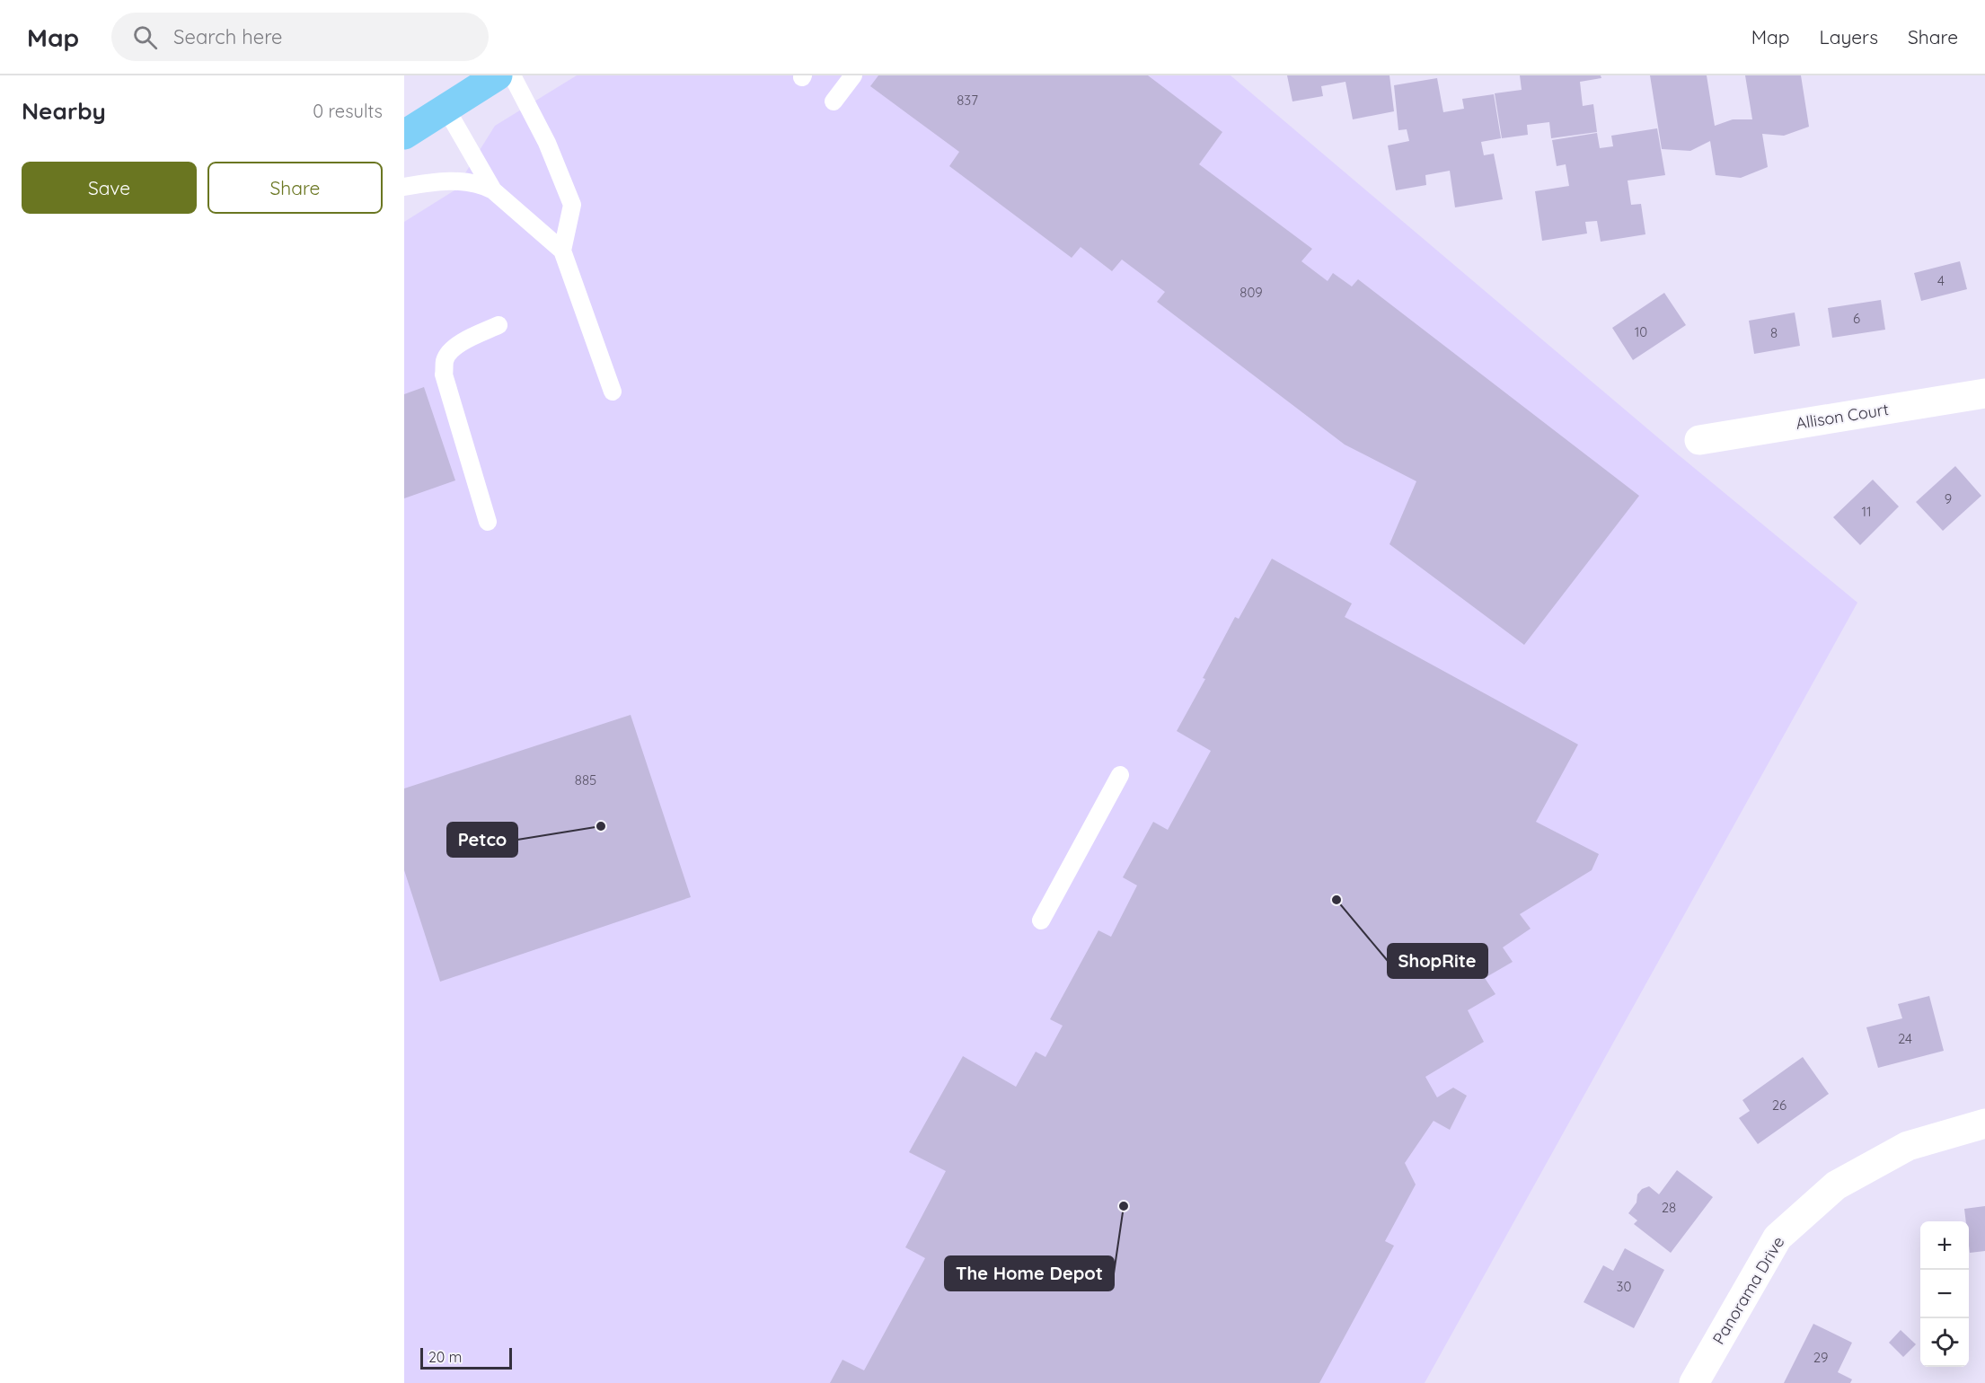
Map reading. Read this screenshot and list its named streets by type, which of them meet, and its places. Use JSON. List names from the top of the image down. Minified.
{"streets":{"street":["Allison Court","Panorama Drive"]},"places":["Petco","ShopRite","The Home Depot"],"house_numbers":["837","4","809","6","10","8","9","11","885","24","26","28","30","29"],"scale_bar":"20 m","page":{"header":"Map","search":"Search here","nav":["Map","Layers","Share"],"heading":["Nearby","0 results"],"buttons":["Save","Share"],"map_buttons":["+","−"],"scale":"20 m"}}
